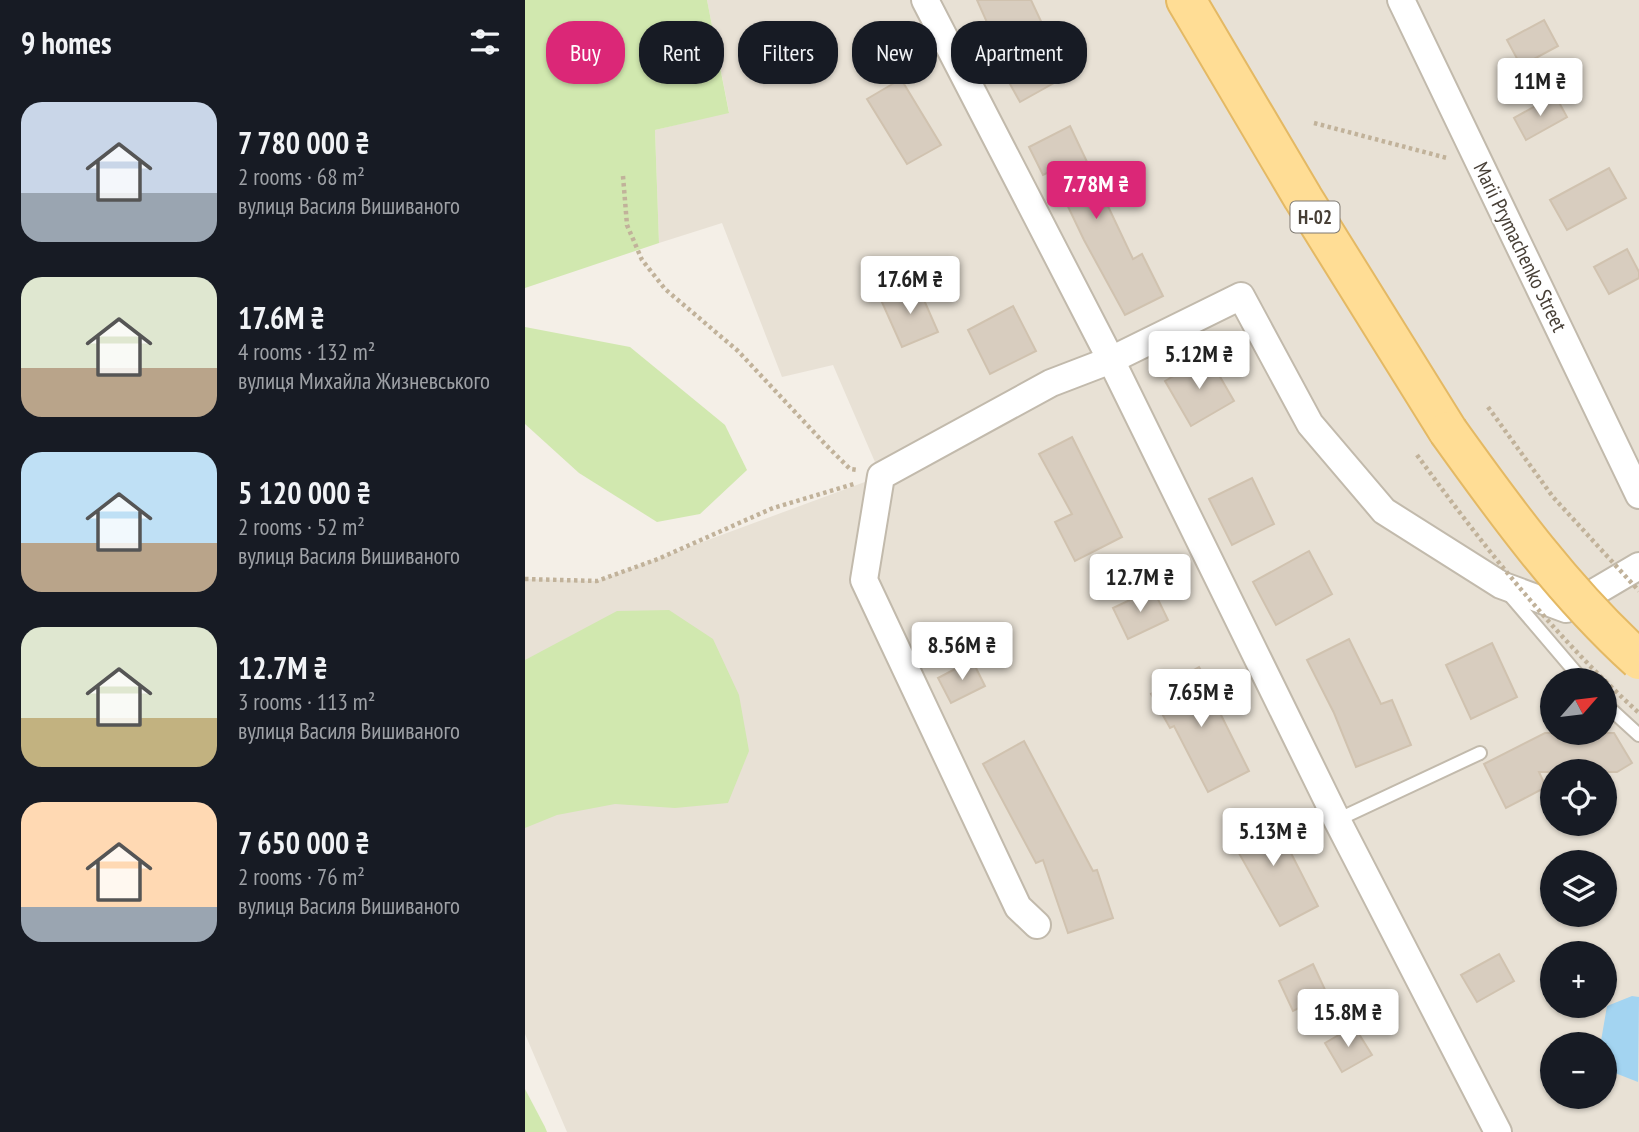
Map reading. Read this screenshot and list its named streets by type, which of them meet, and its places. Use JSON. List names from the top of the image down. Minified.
{"streets":{"main road":["Н-02"],"street":["Marii Prymachenko Street"]},"north":"top right","page":{"heading":"9 homes","chip":["Buy","Rent","Filters","New","Apartment"],"price":["11M ₴","7.78M ₴","17.6M ₴","5.12M ₴","12.7M ₴","8.56M ₴","7.65M ₴","5.13M ₴","15.8M ₴"],"list":[{"name":"7 780 000 ₴","note":"2 rooms · 68 m² · вулиця Василя Вишиваного"},{"name":"17.6M ₴","note":"4 rooms · 132 m² · вулиця Михайла Жизневського"},{"name":"5 120 000 ₴","note":"2 rooms · 52 m² · вулиця Василя Вишиваного"},{"name":"12.7M ₴","note":"3 rooms · 113 m² · вулиця Василя Вишиваного"},{"name":"7 650 000 ₴","note":"2 rooms · 76 m² · вулиця Василя Вишиваного"}],"map_buttons":["+","−"]}}
